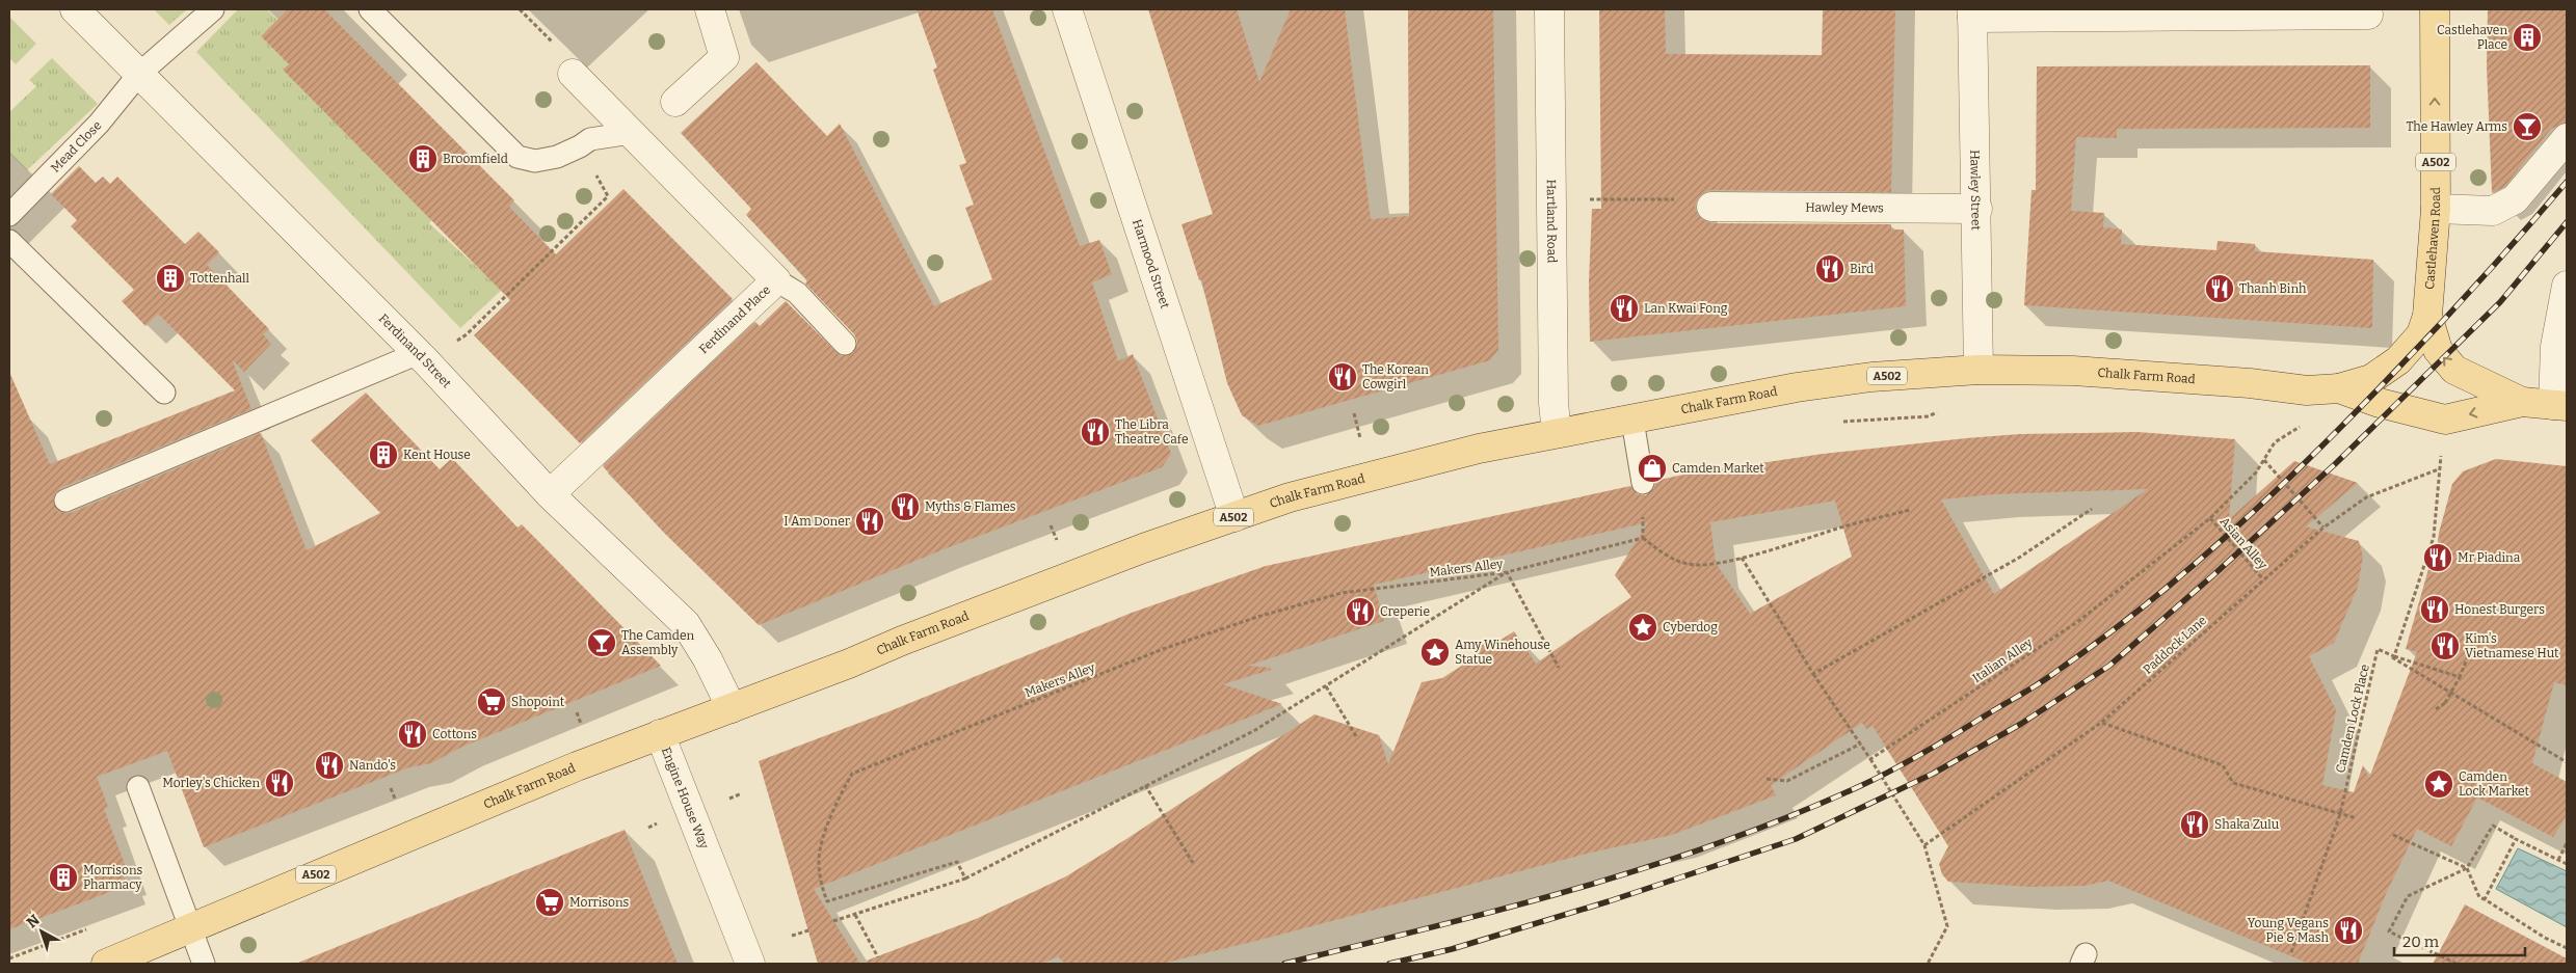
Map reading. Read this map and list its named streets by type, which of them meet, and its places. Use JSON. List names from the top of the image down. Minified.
{"streets":{"main road":["A502","Castlehaven Road","Chalk Farm Road"],"street":["Hawley Street","Hawley Mews","Hartland Road","Harmood Street","Ferdinand Place","Ferdinand Street","Engine House Way"],"lane":["Mead Close"],"path":["Asian Alley","Makers Alley","Paddock Lane","Italian Alley","Camden Lock Place"]},"crossings":[["Mead Close","Ferdinand Street"],["A502","Castlehaven Road"],["A502","Chalk Farm Road"],["Hawley Street","Hawley Mews"],["Hawley Street","Chalk Farm Road"],["Hartland Road","Chalk Farm Road"],["Castlehaven Road","Chalk Farm Road"],["Harmood Street","Chalk Farm Road"],["Ferdinand Place","Ferdinand Street"],["Ferdinand Street","Chalk Farm Road"],["Chalk Farm Road","Italian Alley"],["Chalk Farm Road","Engine House Way"],["Asian Alley","Paddock Lane"],["Asian Alley","Italian Alley"]],"one_way":["Castlehaven Road"],"places":{"building":["Castlehaven Place","Broomfield","Tottenhall","Kent House","Morrisons Pharmacy"],"bar":["The Hawley Arms","The Camden Assembly"],"restaurant":["Bird","Thanh Binh","Lan Kwai Fong","The Korean Cowgirl","The Libra Theatre Cafe","Myths & Flames","I Am Doner","Mr Piadina","Honest Burgers","Creperie","Kim's Vietnamese Hut","Cottons","Nando's","Morley's Chicken","Shaka Zulu","Young Vegans Pie & Mash"],"shop":["Camden Market"],"place":["Cyberdog","Amy Winehouse Statue","Camden Lock Market"],"supermarket":["Shopoint","Morrisons"]},"scale_bar":"20 m","north":"top left"}
